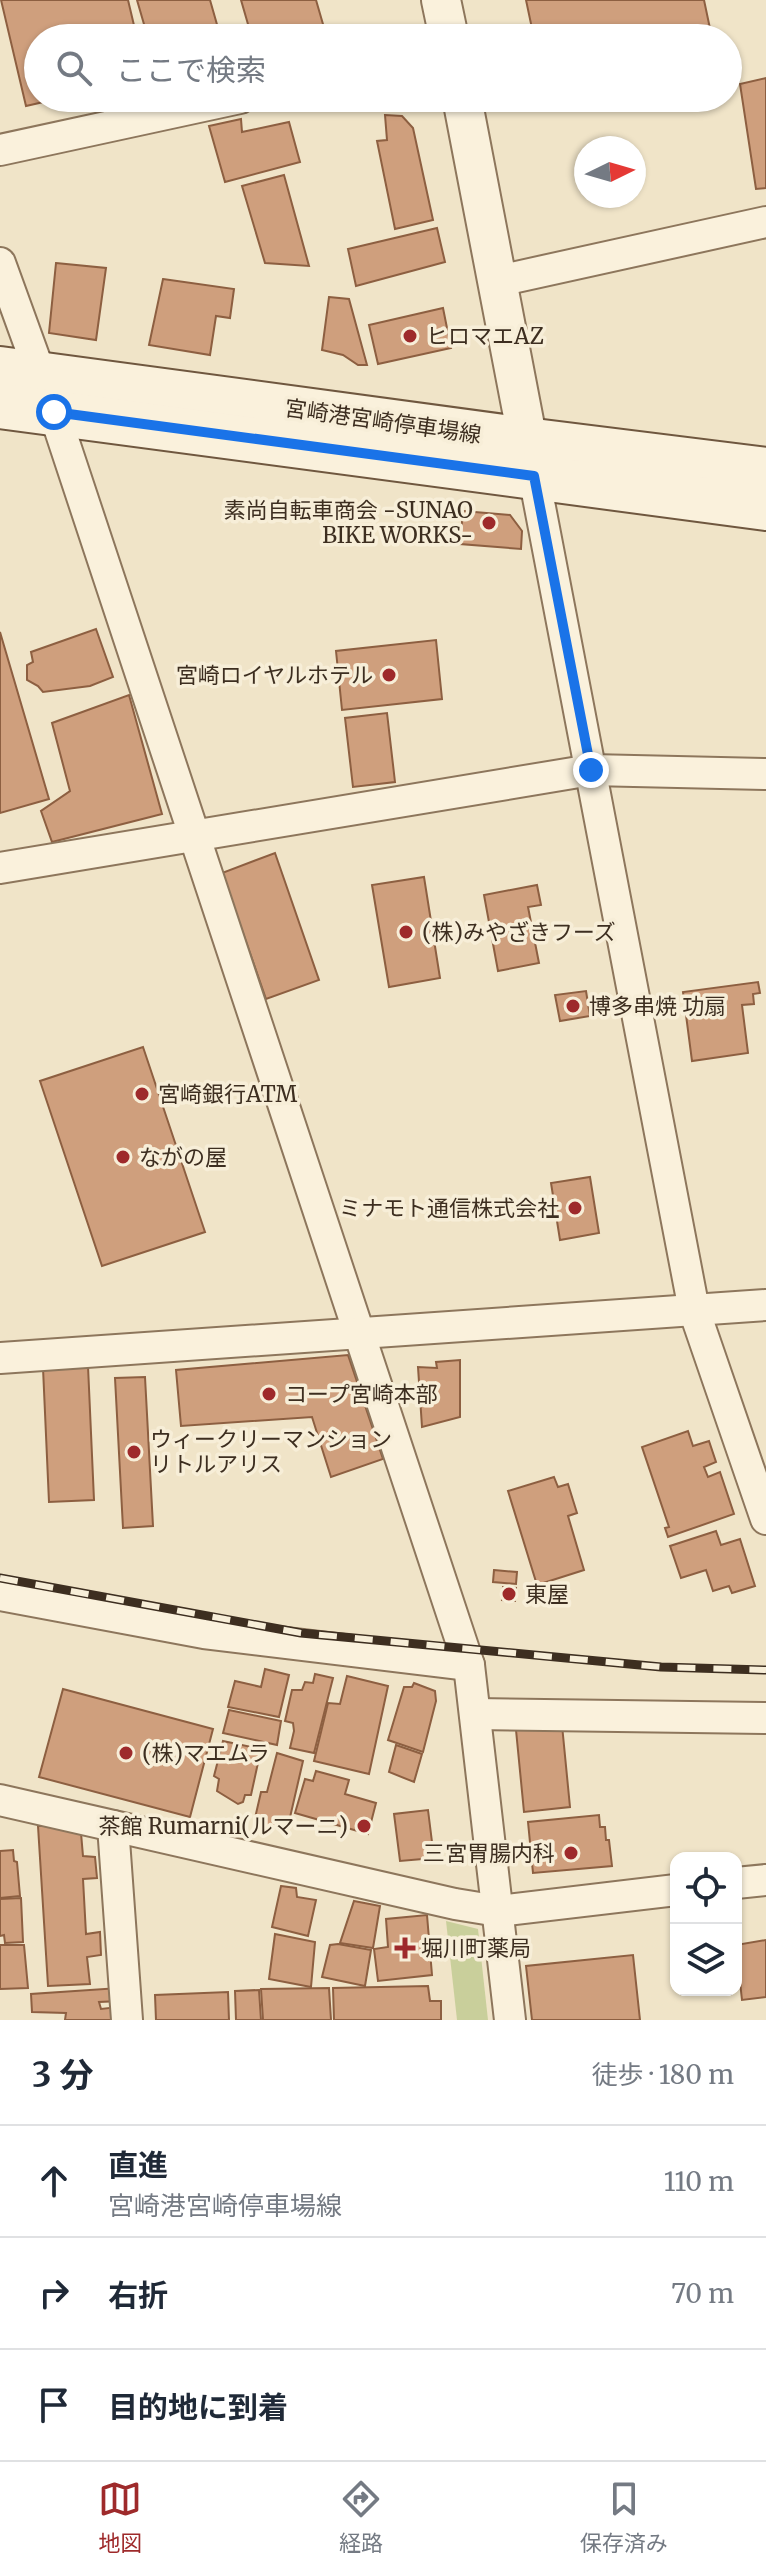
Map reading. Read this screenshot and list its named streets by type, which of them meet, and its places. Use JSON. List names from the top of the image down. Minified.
{"streets":{"main road":["宮崎港宮崎停車場線"]},"places":{"other":["ヒロマエAZ","素尚自転車商会 -SUNAO BIKE WORKS-","宮崎ロイヤルホテル","(株)みやざきフーズ","博多串焼 功扇","宮崎銀行ATM","ながの屋","ミナモト通信株式会社","コープ宮崎本部","ウィークリーマンション リトルアリス","東屋","(株)マエムラ","茶館 Rumarni(ルマーニ)","三宮胃腸内科"],"health":["堀川町薬局"]},"north":"right","page":{"search":"ここで検索","heading":["3 分","徒歩 · 180 m"],"list":[["直進","宮崎港宮崎停車場線","110 m"],["右折","70 m"],"目的地に到着"],"nav":["地図","経路","保存済み"]}}
